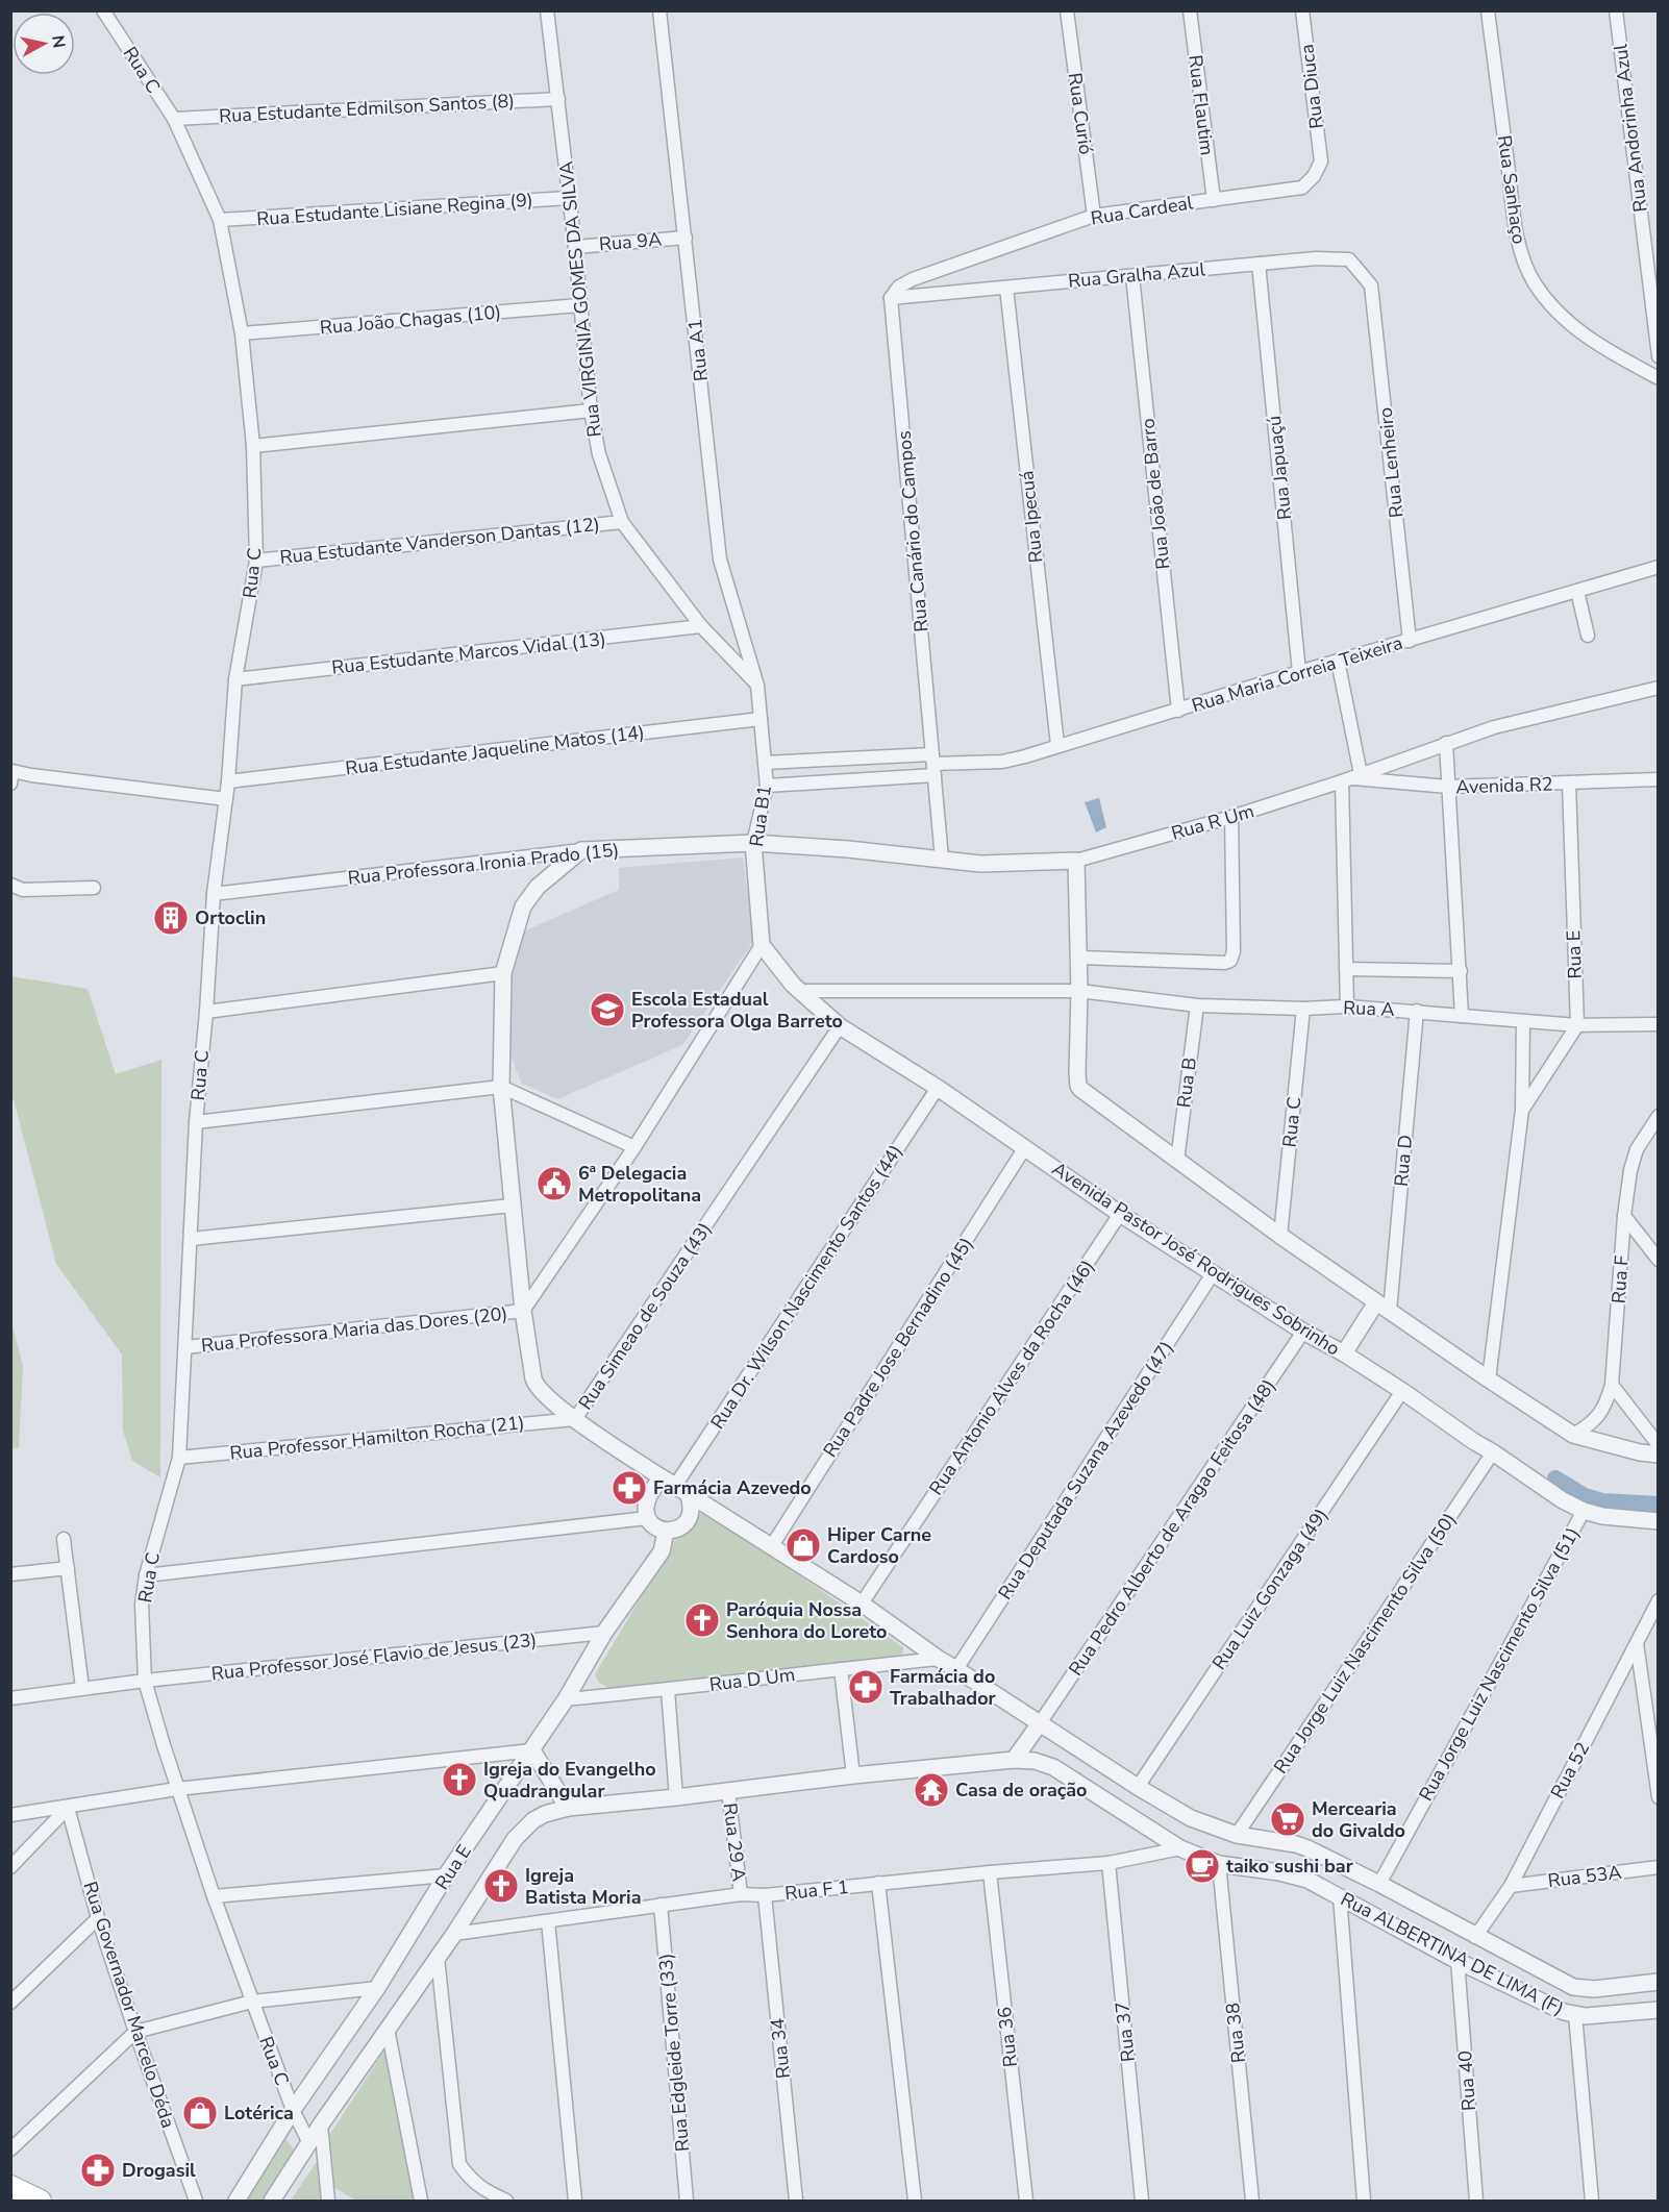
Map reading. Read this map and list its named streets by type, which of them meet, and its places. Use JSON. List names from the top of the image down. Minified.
{"streets":{"street":["Rua C","Rua Diuca","Rua Flautim","Rua Estudante Edmilson Santos (8)","Rua Curió","Rua Andorinha Azul","Rua Sanhaço","Rua Estudante Lisiane Regina (9)","Rua Cardeal","Rua 9A","Rua Gralha Azul","Rua VIRGINIA GOMES DA SILVA","Rua João Chagas (10)","Rua A1","Rua Lenheiro","Rua Japuaçú","Rua João de Barro","Rua Ipecuá","Rua Canário do Campos","Rua Estudante Vanderson Dantas (12)","Rua Estudante Marcos Vidal (13)","Rua Maria Correia Teixeira","Rua Estudante Jaqueline Matos (14)","Avenida R2","Rua B1","Rua R Um","Rua Professora Ironia Prado (15)","Rua E","Rua A","Rua B","Rua D","Avenida Pastor José Rodrigues Sobrinho","Rua F","Rua Dr. Wilson Nascimento Santos (44)","Rua Simeao de Souza (43)","Rua Professora Maria das Dores (20)","Rua Padre Jose Bernadino (45)","Rua Antonio Alves da Rocha (46)","Rua Professor Hamilton Rocha (21)","Rua Deputada Suzana Azevedo (47)","Rua Pedro Alberto de Aragao Feitosa (48)","Rua Luiz Gonzaga (49)","Rua Jorge Luiz Nascimento Silva (50)","Rua Professor José Flavio de Jesus (23)","Rua Jorge Luiz Nascimento Silva (51)","Rua D Um","Rua 52","Rua 29 A","Rua 53A","Rua F 1","Rua ALBERTINA DE LIMA (F)","Rua Governador Marcelo Déda","Rua 37","Rua 38","Rua 36","Rua 34","Rua Edgleide Torre (33)","Rua 40"]},"crossings":[["Rua C","Rua Estudante Edmilson Santos (8)"],["Rua C","Rua Estudante Lisiane Regina (9)"],["Rua C","Rua João Chagas (10)"],["Rua C","Rua Estudante Vanderson Dantas (12)"],["Rua C","Rua Estudante Marcos Vidal (13)"],["Rua C","Rua Estudante Jaqueline Matos (14)"],["Rua C","Rua Professora Ironia Prado (15)"],["Rua C","Rua E"],["Rua C","Rua A"],["Rua C","Rua Professora Maria das Dores (20)"],["Rua C","Rua Professor Hamilton Rocha (21)"],["Rua C","Rua Professor José Flavio de Jesus (23)"],["Rua Diuca","Rua Cardeal"],["Rua Flautim","Rua Cardeal"],["Rua Estudante Edmilson Santos (8)","Rua VIRGINIA GOMES DA SILVA"],["Rua Curió","Rua Cardeal"],["Rua Estudante Lisiane Regina (9)","Rua VIRGINIA GOMES DA SILVA"],["Rua Cardeal","Rua Gralha Azul"],["Rua Cardeal","Rua Canário do Campos"],["Rua 9A","Rua VIRGINIA GOMES DA SILVA"],["Rua 9A","Rua A1"],["Rua Gralha Azul","Rua Lenheiro"],["Rua Gralha Azul","Rua Japuaçú"],["Rua Gralha Azul","Rua João de Barro"],["Rua Gralha Azul","Rua Ipecuá"],["Rua Gralha Azul","Rua Canário do Campos"],["Rua VIRGINIA GOMES DA SILVA","Rua João Chagas (10)"],["Rua VIRGINIA GOMES DA SILVA","Rua A1"],["Rua VIRGINIA GOMES DA SILVA","Rua Estudante Vanderson Dantas (12)"],["Rua VIRGINIA GOMES DA SILVA","Rua Estudante Marcos Vidal (13)"],["Rua VIRGINIA GOMES DA SILVA","Rua B1"],["Rua A1","Rua B1"],["Rua Lenheiro","Rua Maria Correia Teixeira"],["Rua Japuaçú","Rua Maria Correia Teixeira"],["Rua João de Barro","Rua Maria Correia Teixeira"],["Rua Ipecuá","Rua Maria Correia Teixeira"],["Rua Canário do Campos","Rua Maria Correia Teixeira"],["Rua Canário do Campos","Rua R Um"],["Rua Maria Correia Teixeira","Rua B1"],["Rua Estudante Jaqueline Matos (14)","Rua B1"],["Avenida R2","Rua R Um"],["Avenida R2","Rua E"],["Rua B1","Rua R Um"],["Rua B1","Rua Professora Ironia Prado (15)"],["Rua B1","Avenida Pastor José Rodrigues Sobrinho"],["Rua R Um","Rua Professora Ironia Prado (15)"],["Rua E","Rua A"],["Rua E","Rua Dr. Wilson Nascimento Santos (44)"],["Rua E","Rua Professor José Flavio de Jesus (23)"],["Rua E","Rua D Um"],["Rua E","Rua F 1"],["Rua E","Rua ALBERTINA DE LIMA (F)"],["Rua A","Rua B"],["Rua A","Rua D"],["Rua A","Avenida Pastor José Rodrigues Sobrinho"],["Avenida Pastor José Rodrigues Sobrinho","Rua Dr. Wilson Nascimento Santos (44)"],["Avenida Pastor José Rodrigues Sobrinho","Rua Simeao de Souza (43)"],["Avenida Pastor José Rodrigues Sobrinho","Rua Padre Jose Bernadino (45)"],["Avenida Pastor José Rodrigues Sobrinho","Rua Antonio Alves da Rocha (46)"],["Avenida Pastor José Rodrigues Sobrinho","Rua Deputada Suzana Azevedo (47)"],["Avenida Pastor José Rodrigues Sobrinho","Rua Pedro Alberto de Aragao Feitosa (48)"],["Avenida Pastor José Rodrigues Sobrinho","Rua Luiz Gonzaga (49)"],["Avenida Pastor José Rodrigues Sobrinho","Rua Jorge Luiz Nascimento Silva (50)"],["Avenida Pastor José Rodrigues Sobrinho","Rua Jorge Luiz Nascimento Silva (51)"],["Rua Simeao de Souza (43)","Rua Professor Hamilton Rocha (21)"],["Rua 52","Rua 53A"],["Rua 29 A","Rua F 1"],["Rua 29 A","Rua ALBERTINA DE LIMA (F)"],["Rua F 1","Rua ALBERTINA DE LIMA (F)"],["Rua F 1","Rua 37"],["Rua F 1","Rua 36"],["Rua F 1","Rua 34"],["Rua F 1","Rua Edgleide Torre (33)"],["Rua ALBERTINA DE LIMA (F)","Rua 38"],["Rua ALBERTINA DE LIMA (F)","Rua 40"]],"places":{"building":["Ortoclin"],"school or university":["Escola Estadual Professora Olga Barreto"],"public building":["6ª Delegacia Metropolitana"],"pharmacy":["Farmácia Azevedo","Farmácia do Trabalhador","Drogasil"],"shop":["Hiper Carne Cardoso","Lotérica"],"church":["Paróquia Nossa Senhora do Loreto","Igreja do Evangelho Quadrangular","Igreja Batista Moria"],"temple":["Casa de oração"],"supermarket":["Mercearia do Givaldo"],"cafe":["taiko sushi bar"]},"north":"right"}
